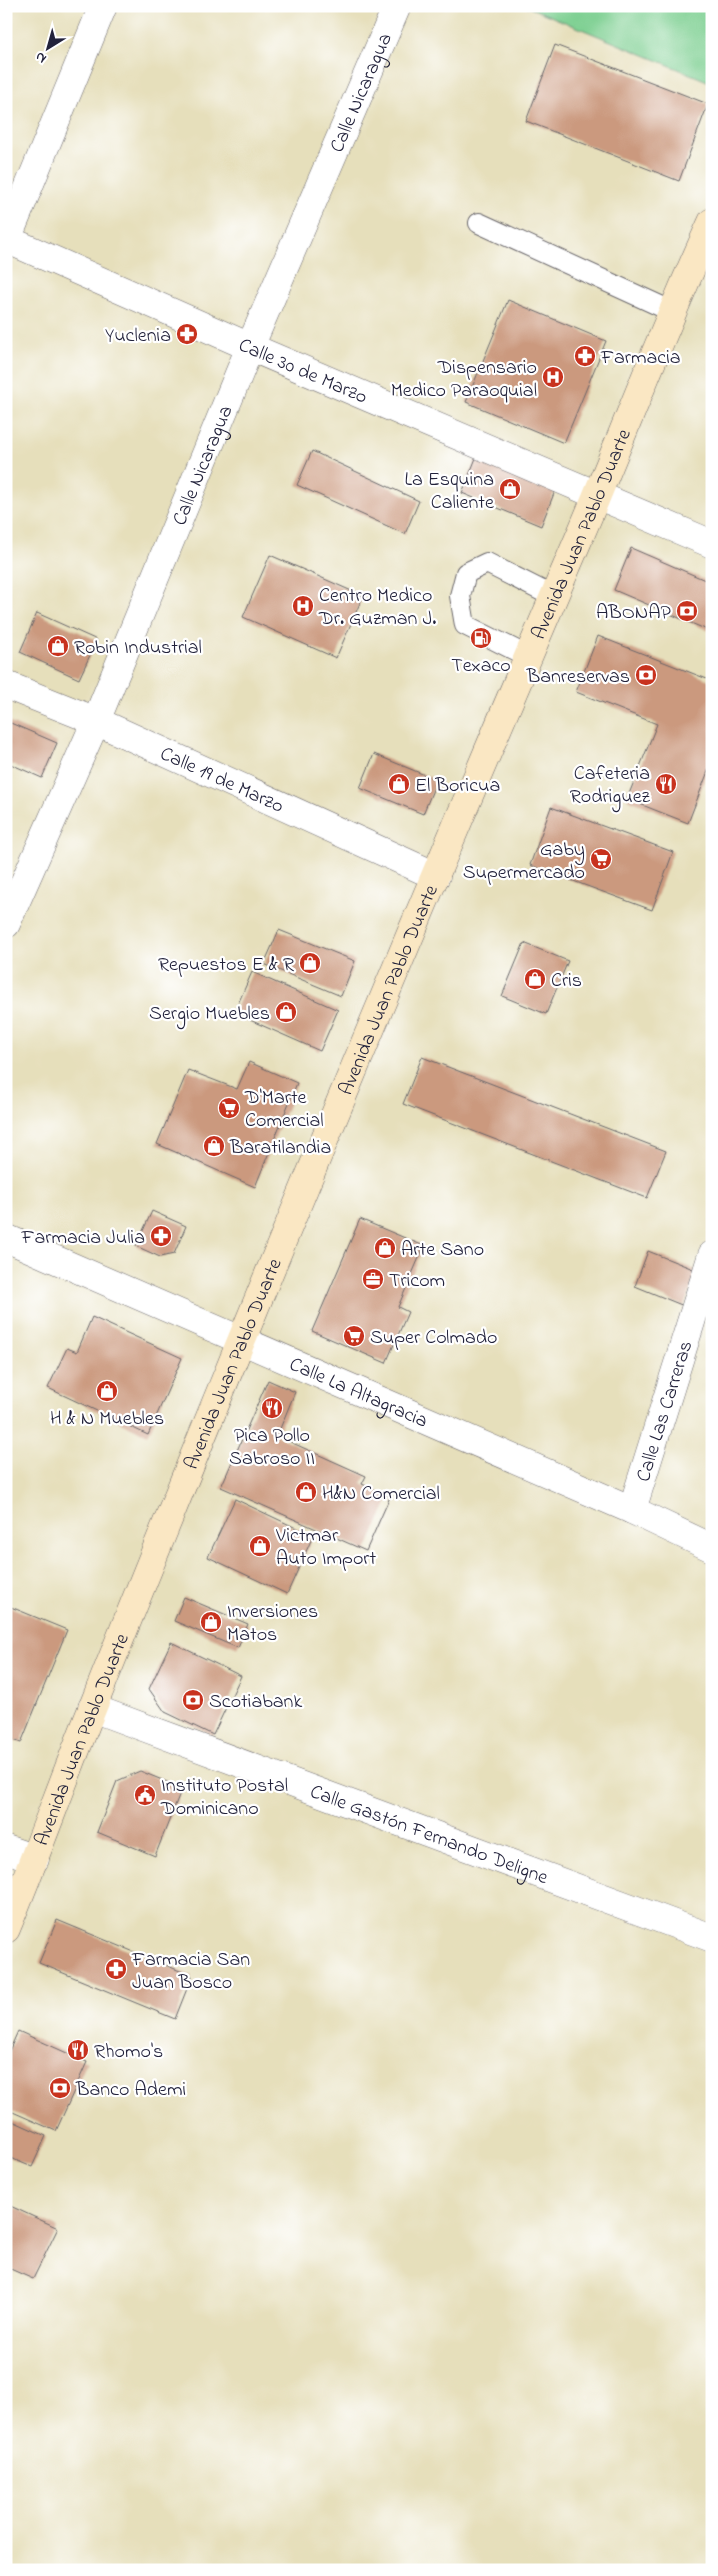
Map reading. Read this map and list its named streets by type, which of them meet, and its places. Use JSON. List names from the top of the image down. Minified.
{"streets":{"main road":["Avenida Juan Pablo Duarte"],"street":["Calle Nicaragua","Calle 30 de Marzo","Calle 19 de Marzo","Calle La Altagracia","Calle Las Carreras","Calle Gastón Fernando Deligne"]},"crossings":[["Calle Nicaragua","Calle 30 de Marzo"],["Calle Nicaragua","Calle 19 de Marzo"],["Calle 30 de Marzo","Avenida Juan Pablo Duarte"],["Avenida Juan Pablo Duarte","Calle 19 de Marzo"],["Avenida Juan Pablo Duarte","Calle La Altagracia"],["Avenida Juan Pablo Duarte","Calle Gastón Fernando Deligne"],["Calle La Altagracia","Calle Las Carreras"]],"places":{"pharmacy":["Yuclenia","Farmacia","Farmacia Julia","Farmacia San Juan Bosco"],"hospital":["Dispensario Medico Paraoquial","Centro Medico Dr. Guzman J."],"shop":["La Esquina Caliente","Robin Industrial","El Boricua","Repuestos E & R","Cris","Sergio Muebles","Baratilandia","Arte Sano","H & N Muebles","H&N Comercial","Victmar Auto Import","Inversiones Matos"],"bank":["ABONAP","Banreservas","Scotiabank","Banco Ademi"],"fuel station":["Texaco"],"restaurant":["Cafeteria Rodriguez","Pica Pollo Sabroso II","Rhomo's"],"supermarket":["Gaby Supermercado","D'Marte Comercial","Super Colmado"],"office":["Tricom"],"public building":["Instituto Postal Dominicano"]},"north":"bottom left"}
